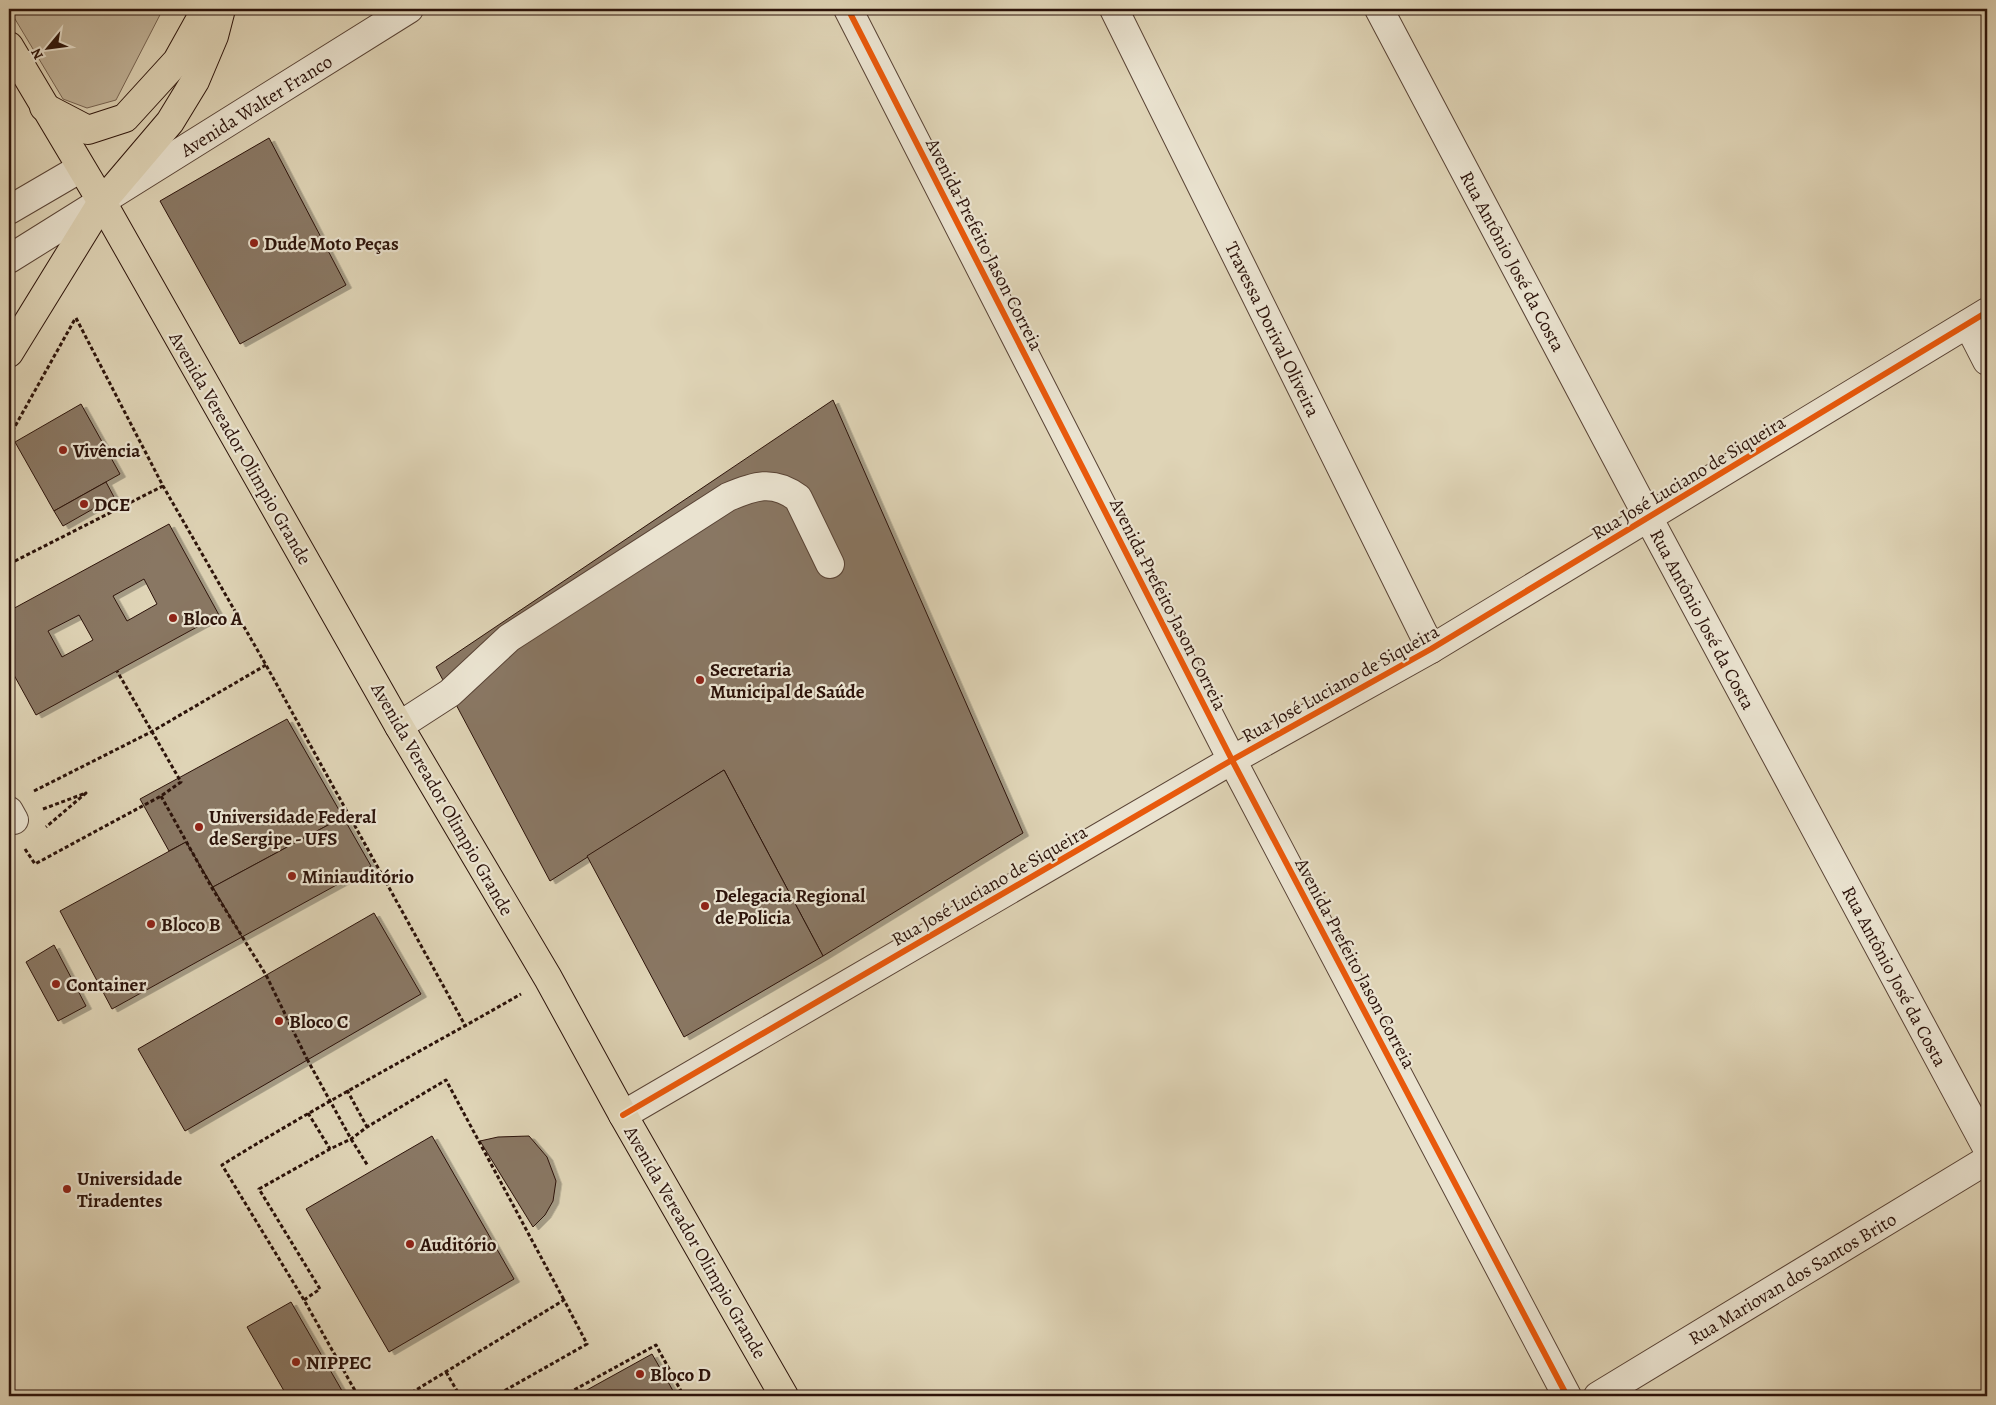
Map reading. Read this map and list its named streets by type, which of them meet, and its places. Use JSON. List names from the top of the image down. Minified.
{"streets":{"main road":["Avenida Vereador Olimpio Grande"],"street":["Avenida Walter Franco","Avenida Prefeito Jason Correia","Rua Antônio José da Costa","Travessa Dorival Oliveira","Rua José Luciano de Siqueira","Rua Mariovan dos Santos Brito"]},"crossings":[["Avenida Walter Franco","Avenida Vereador Olimpio Grande"],["Avenida Prefeito Jason Correia","Rua José Luciano de Siqueira"],["Rua Antônio José da Costa","Rua José Luciano de Siqueira"],["Travessa Dorival Oliveira","Rua José Luciano de Siqueira"],["Avenida Vereador Olimpio Grande","Rua José Luciano de Siqueira"]],"places":["Dude Moto Peças","Vivência","DCE","Bloco A","Secretaria Municipal de Saúde","Universidade Federal de Sergipe - UFS","Miniauditório","Delegacia Regional de Policia","Bloco B","Container","Bloco C","Universidade Tiradentes","Auditório","NIPPEC","Bloco D"],"north":"bottom left"}
